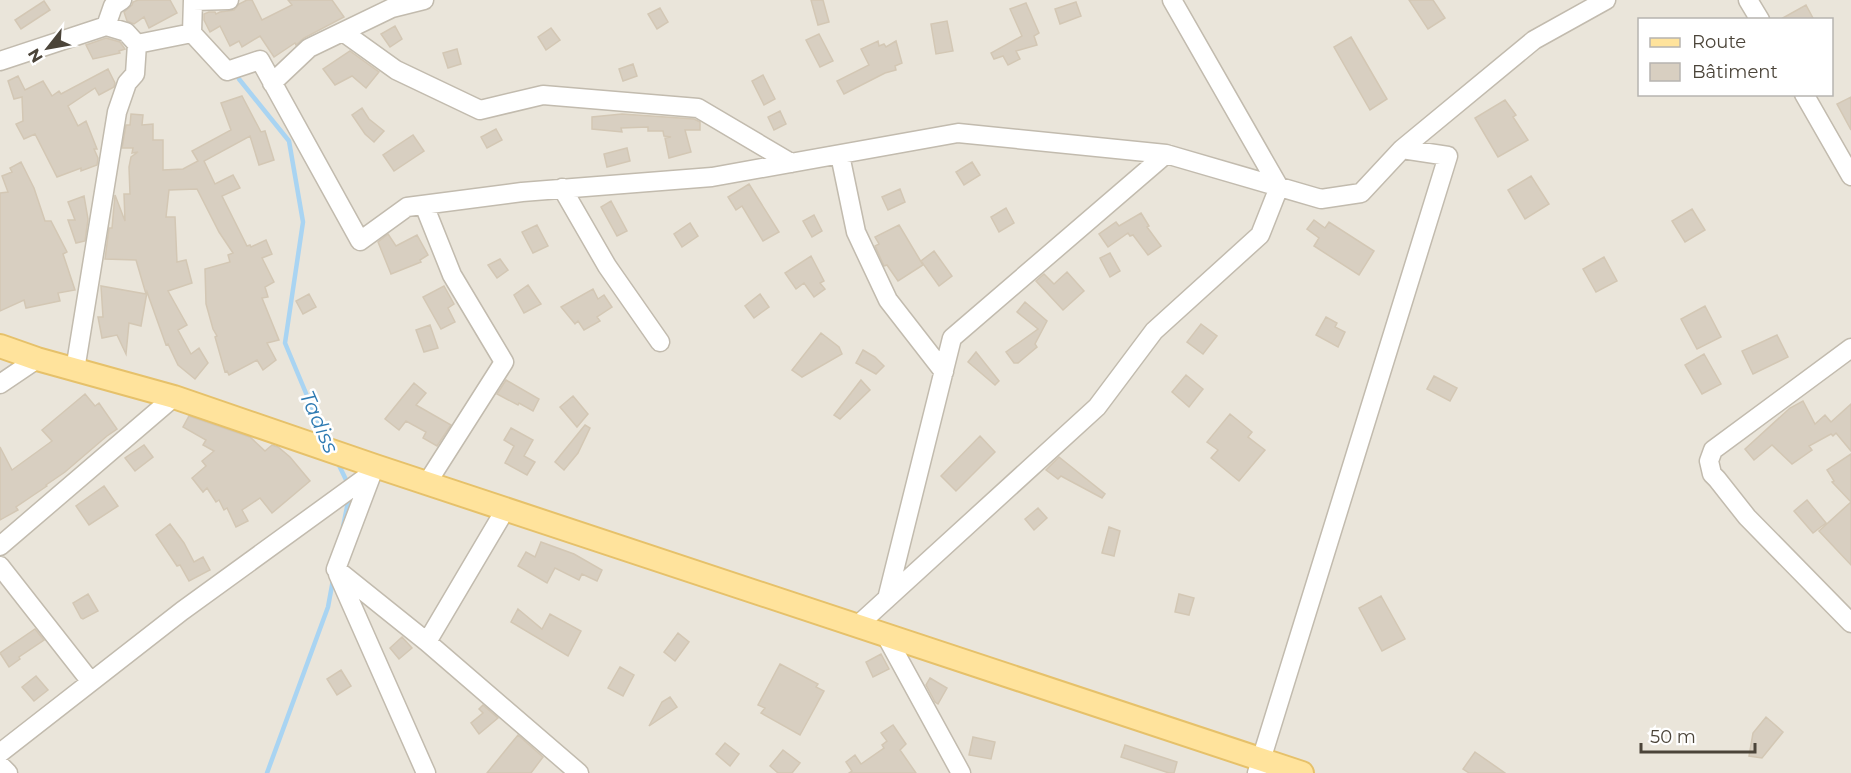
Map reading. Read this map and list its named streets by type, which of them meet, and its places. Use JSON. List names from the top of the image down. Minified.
{"water":["Tadiss"],"legend":["Route","Bâtiment"],"scale_bar":"50 m","north":"bottom left"}
